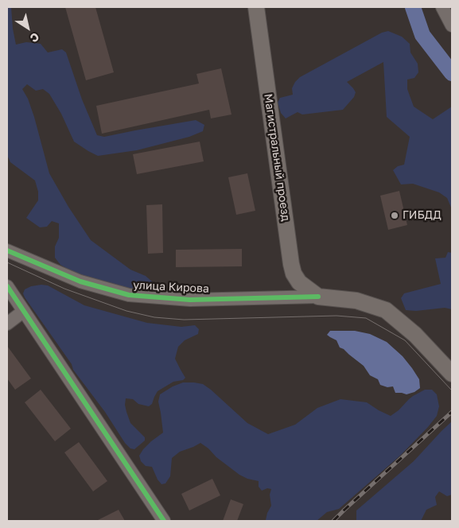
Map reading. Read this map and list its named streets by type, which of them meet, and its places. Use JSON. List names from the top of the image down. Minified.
{"streets":{"main road":["Магистральный проезд","улица Кирова"]},"places":["ГИБДД"],"north":"bottom right"}
